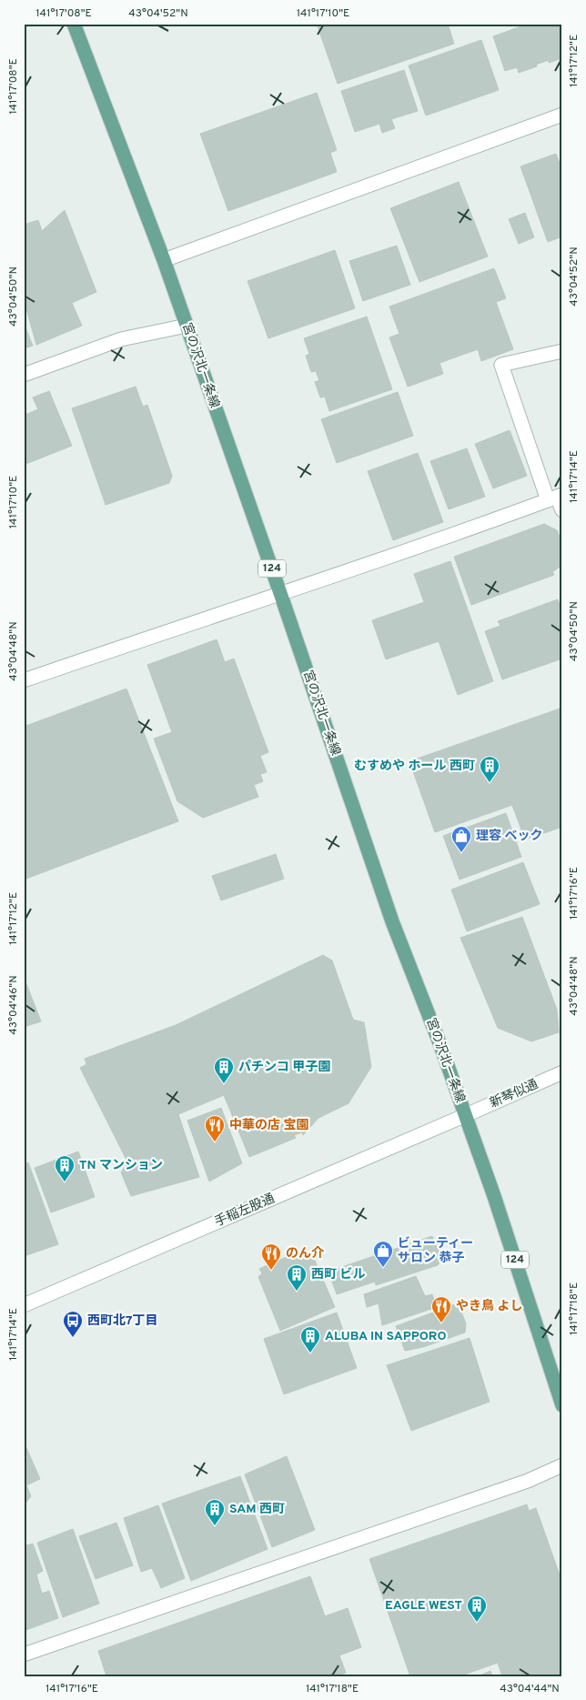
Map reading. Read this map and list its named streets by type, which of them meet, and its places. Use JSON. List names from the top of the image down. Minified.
{"streets":{"main road":["宮の沢北一条線","124"],"street":["新琴似通","手稲左股通"]},"crossings":[["宮の沢北一条線","新琴似通"],["宮の沢北一条線","手稲左股通"],["新琴似通","手稲左股通"]],"places":{"building":["むすめや ホール 西町","パチンコ 甲子園","TN マンション","西町 ビル","ALUBA IN SAPPORO","SAM 西町","EAGLE WEST"],"shop":["理容 ベック","ビューティー サロン 恭子"],"restaurant":["中華の店 宝園","のん介","やき鳥 よし"],"bus stop":["西町北7丁目"]},"coordinates":["141°17'08\"E","43°04'52\"N","141°17'10\"E","141°17'12\"E","43°04'50\"N","141°17'14\"E","43°04'48\"N","141°17'16\"E","43°04'46\"N","141°17'18\"E","43°04'44\"N"]}
